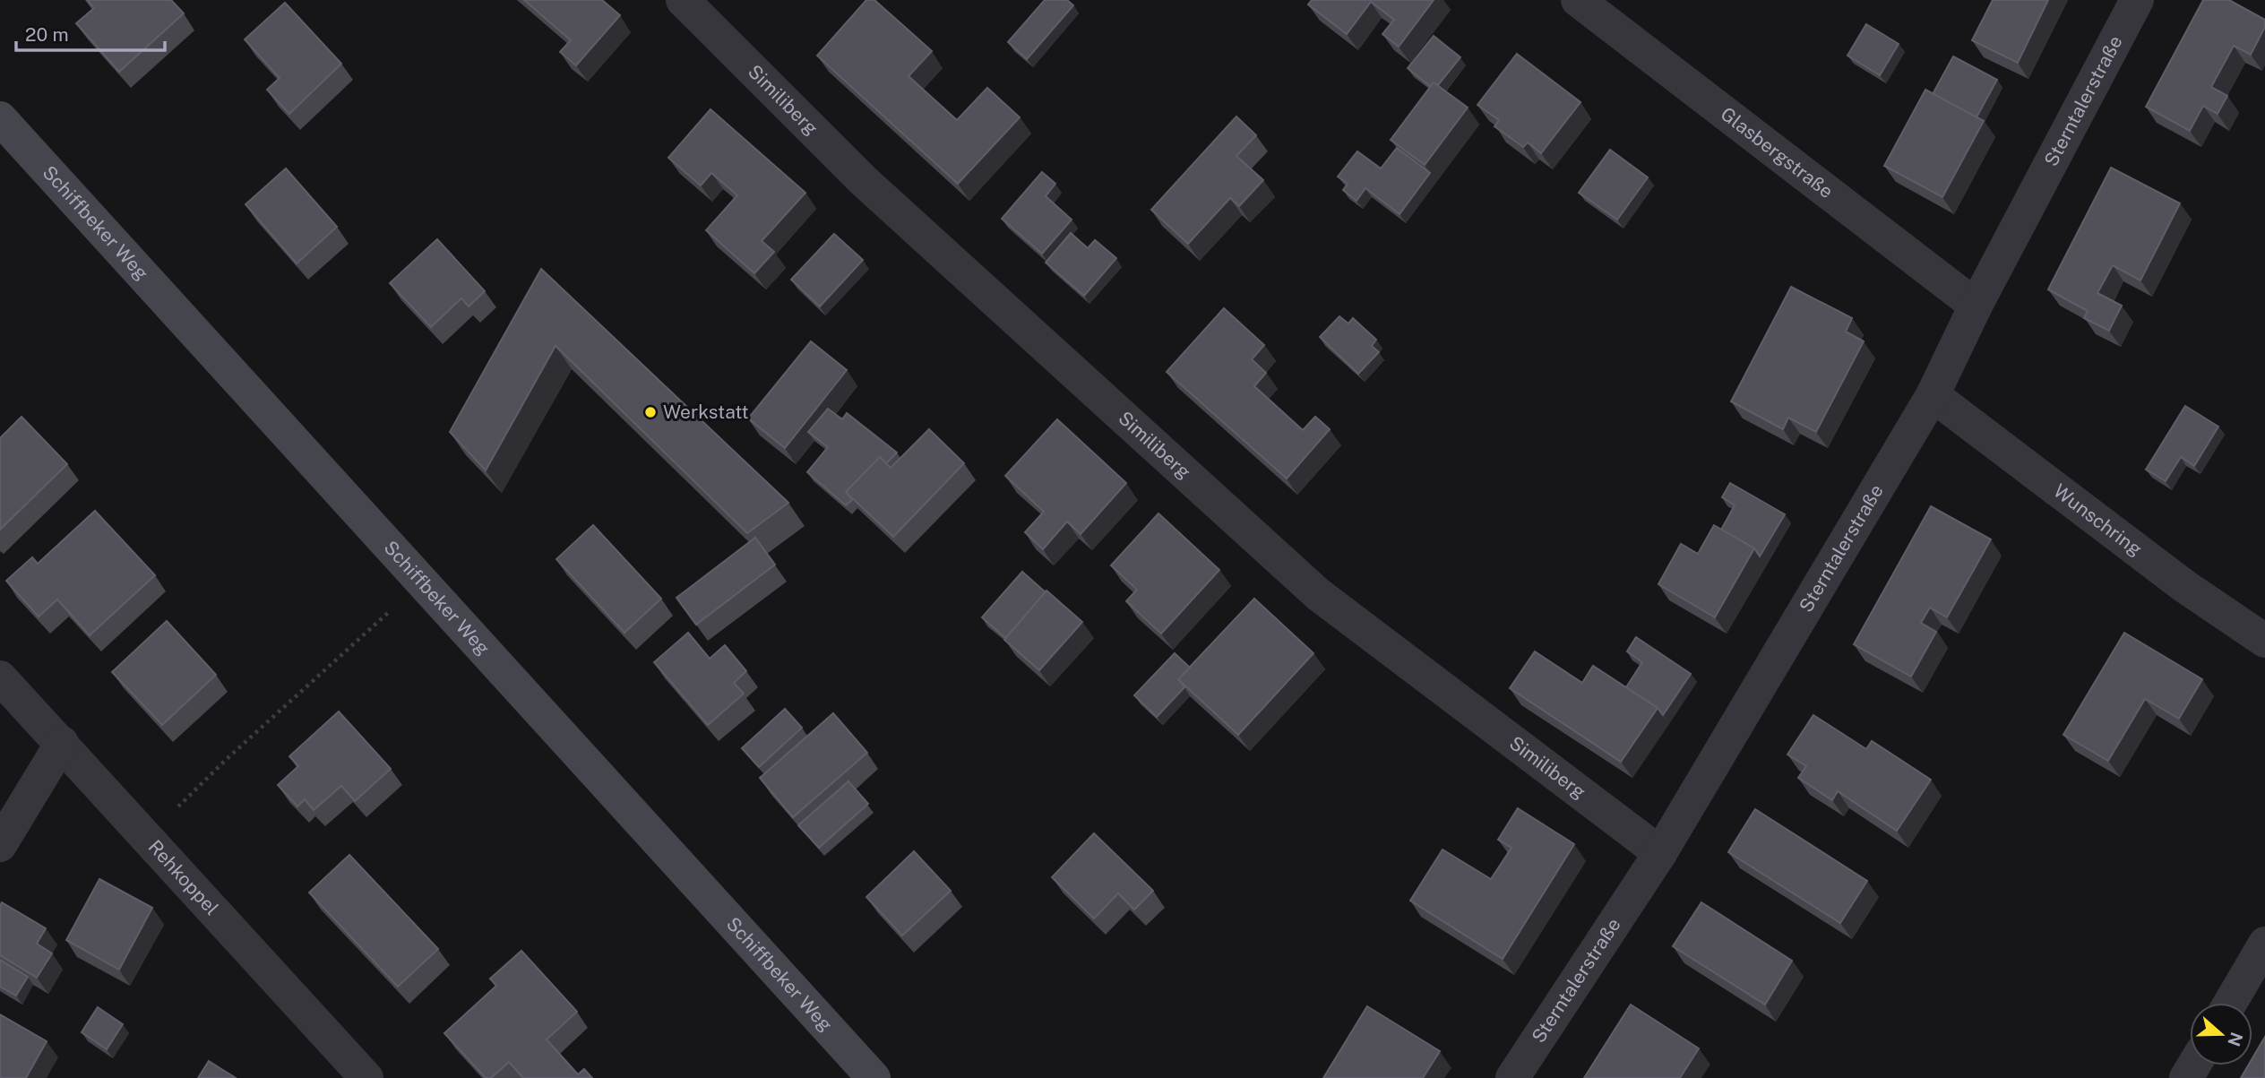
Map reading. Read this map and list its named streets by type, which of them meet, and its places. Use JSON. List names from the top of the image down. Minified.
{"streets":{"main road":["Schiffbeker Weg"],"street":["Similiberg","Sterntalerstraße","Glasbergstraße","Wunschring","Rehkoppel"]},"crossings":[["Similiberg","Sterntalerstraße"],["Sterntalerstraße","Glasbergstraße"],["Sterntalerstraße","Wunschring"]],"places":["Werkstatt"],"scale_bar":"20 m","north":"right"}
